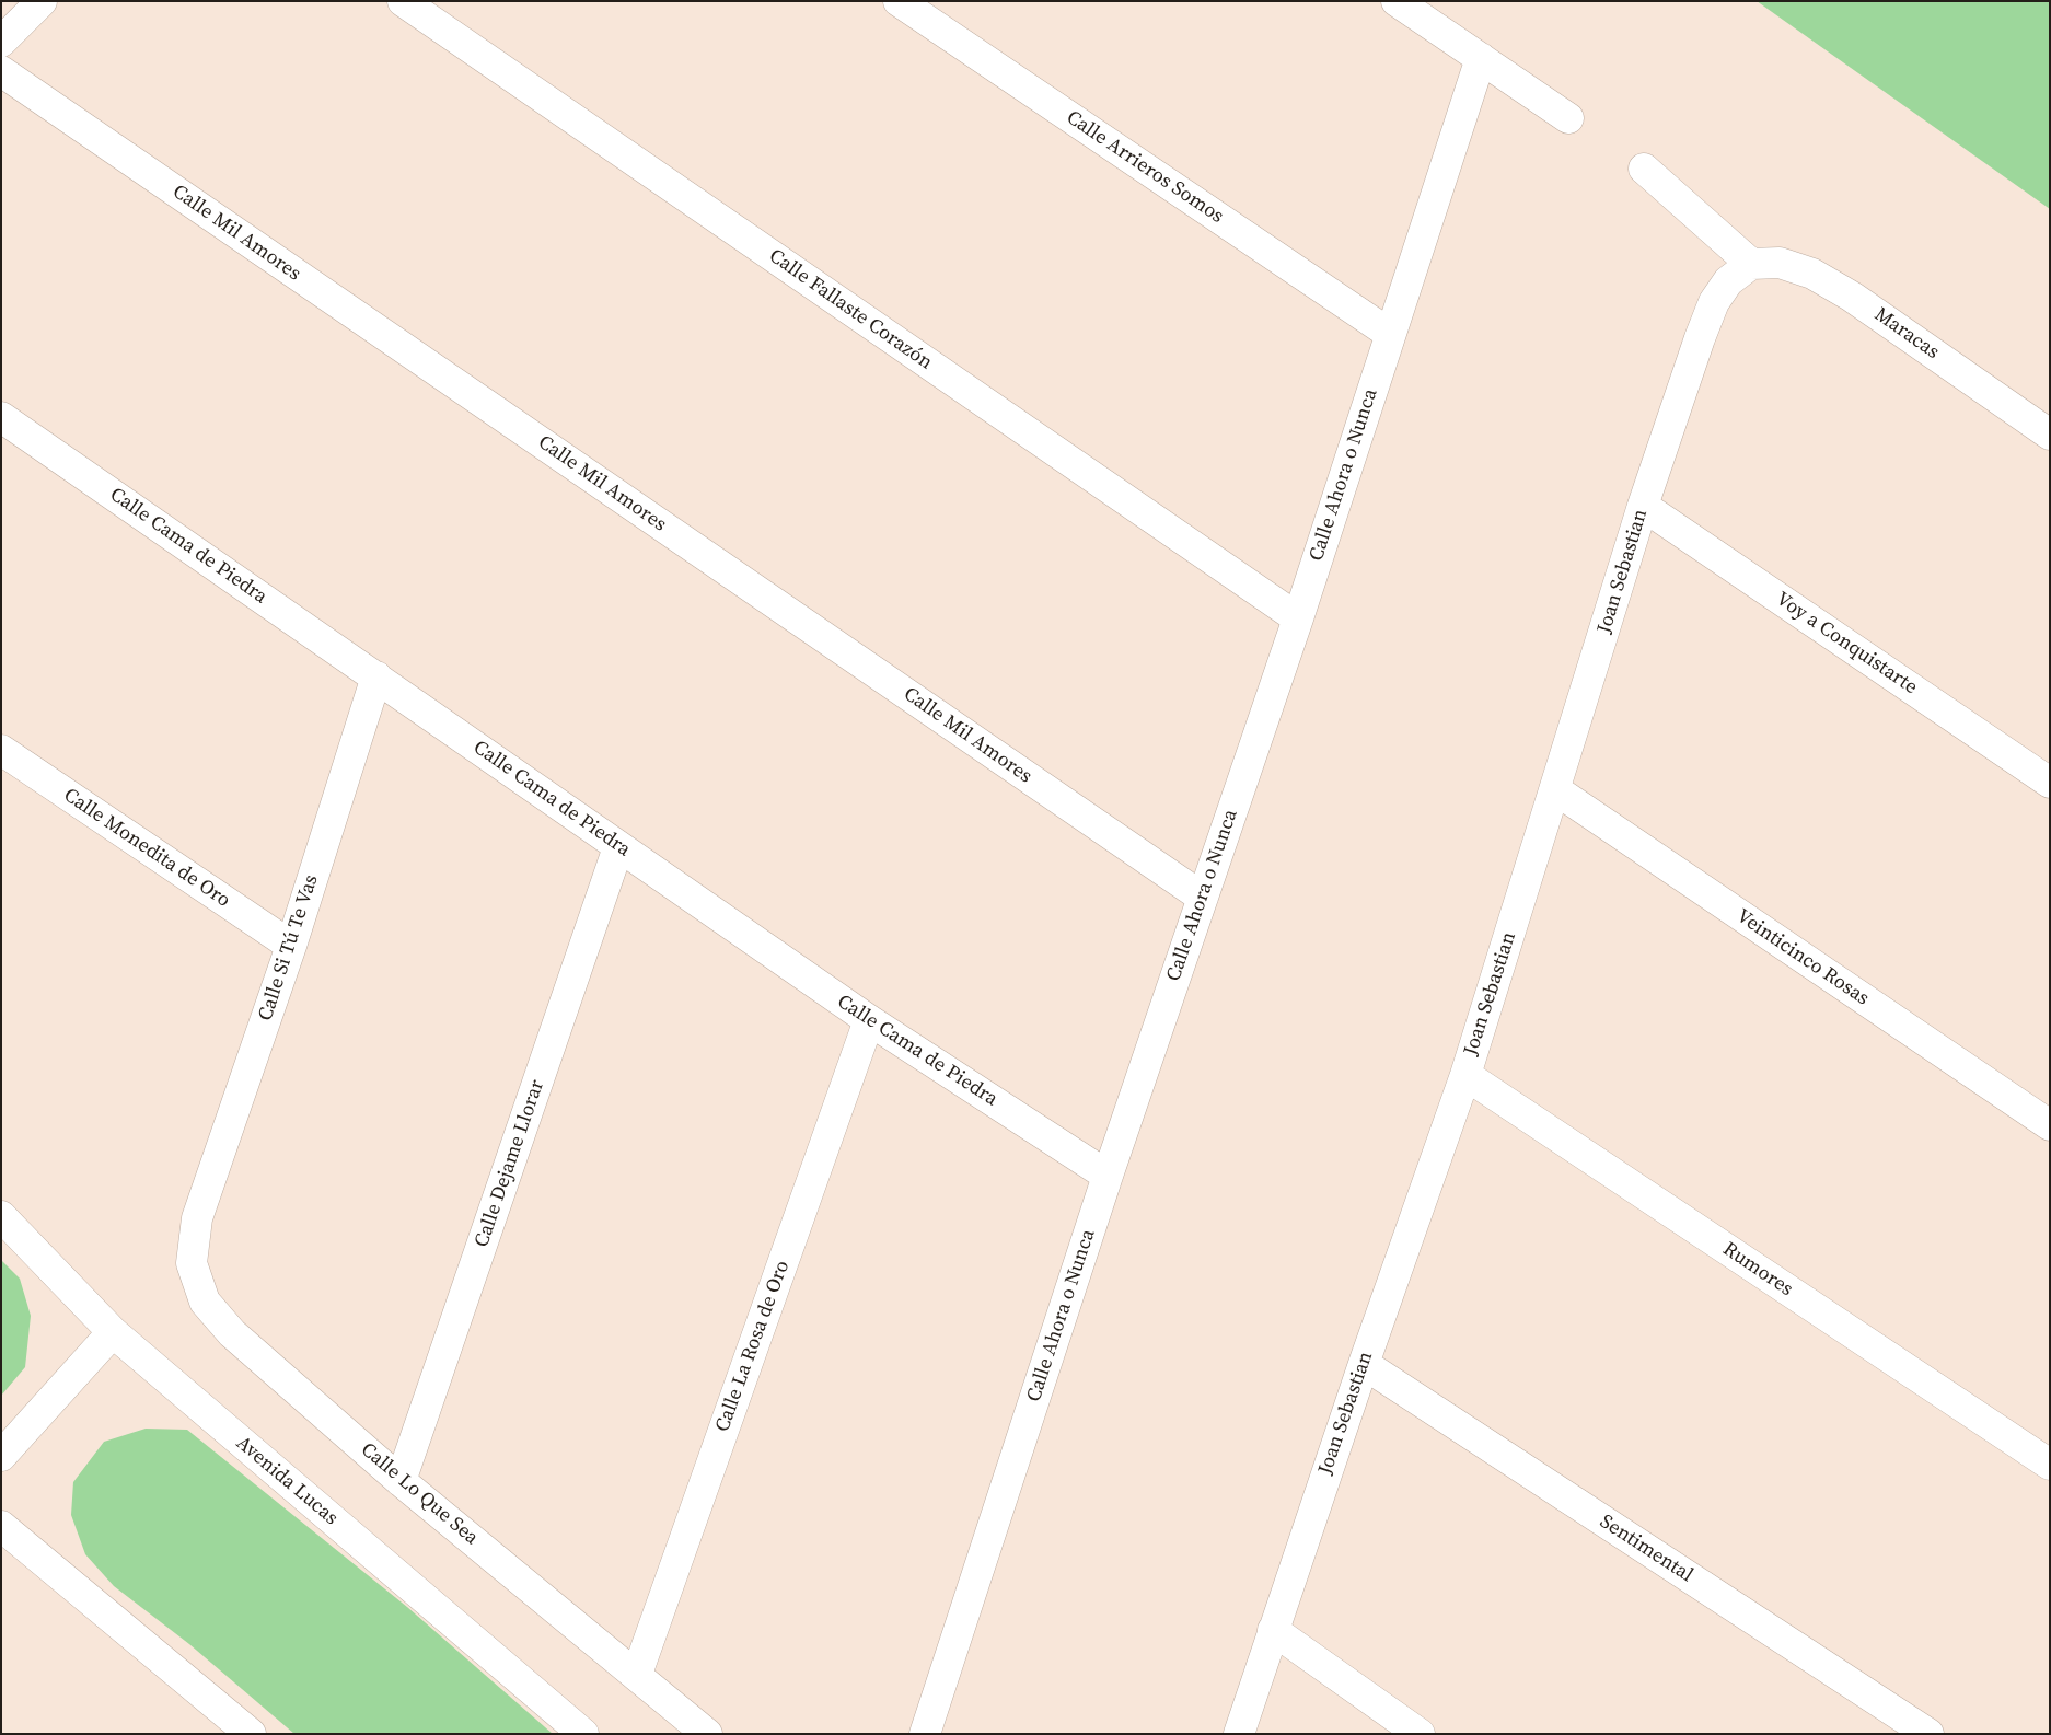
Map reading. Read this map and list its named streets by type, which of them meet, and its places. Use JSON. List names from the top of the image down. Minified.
{"streets":{"street":["Calle Arrieros Somos","Calle Mil Amores","Calle Fallaste Corazón","Maracas","Calle Ahora o Nunca","Calle Cama de Piedra","Joan Sebastian","Voy a Conquistarte","Calle Monedita de Oro","Calle Si Tú Te Vas","Veinticinco Rosas","Calle Dejame Llorar","Rumores","Calle La Rosa de Oro","Avenida Lucas","Calle Lo Que Sea","Sentimental"]},"crossings":[["Calle Arrieros Somos","Calle Ahora o Nunca"],["Calle Mil Amores","Calle Ahora o Nunca"],["Calle Fallaste Corazón","Calle Ahora o Nunca"],["Maracas","Joan Sebastian"],["Calle Ahora o Nunca","Calle Cama de Piedra"],["Calle Cama de Piedra","Calle Si Tú Te Vas"],["Calle Cama de Piedra","Calle Dejame Llorar"],["Calle Cama de Piedra","Calle La Rosa de Oro"],["Joan Sebastian","Voy a Conquistarte"],["Joan Sebastian","Veinticinco Rosas"],["Joan Sebastian","Rumores"],["Joan Sebastian","Sentimental"],["Calle Monedita de Oro","Calle Si Tú Te Vas"],["Calle Si Tú Te Vas","Calle Lo Que Sea"],["Calle Dejame Llorar","Calle Lo Que Sea"],["Calle La Rosa de Oro","Calle Lo Que Sea"]]}
